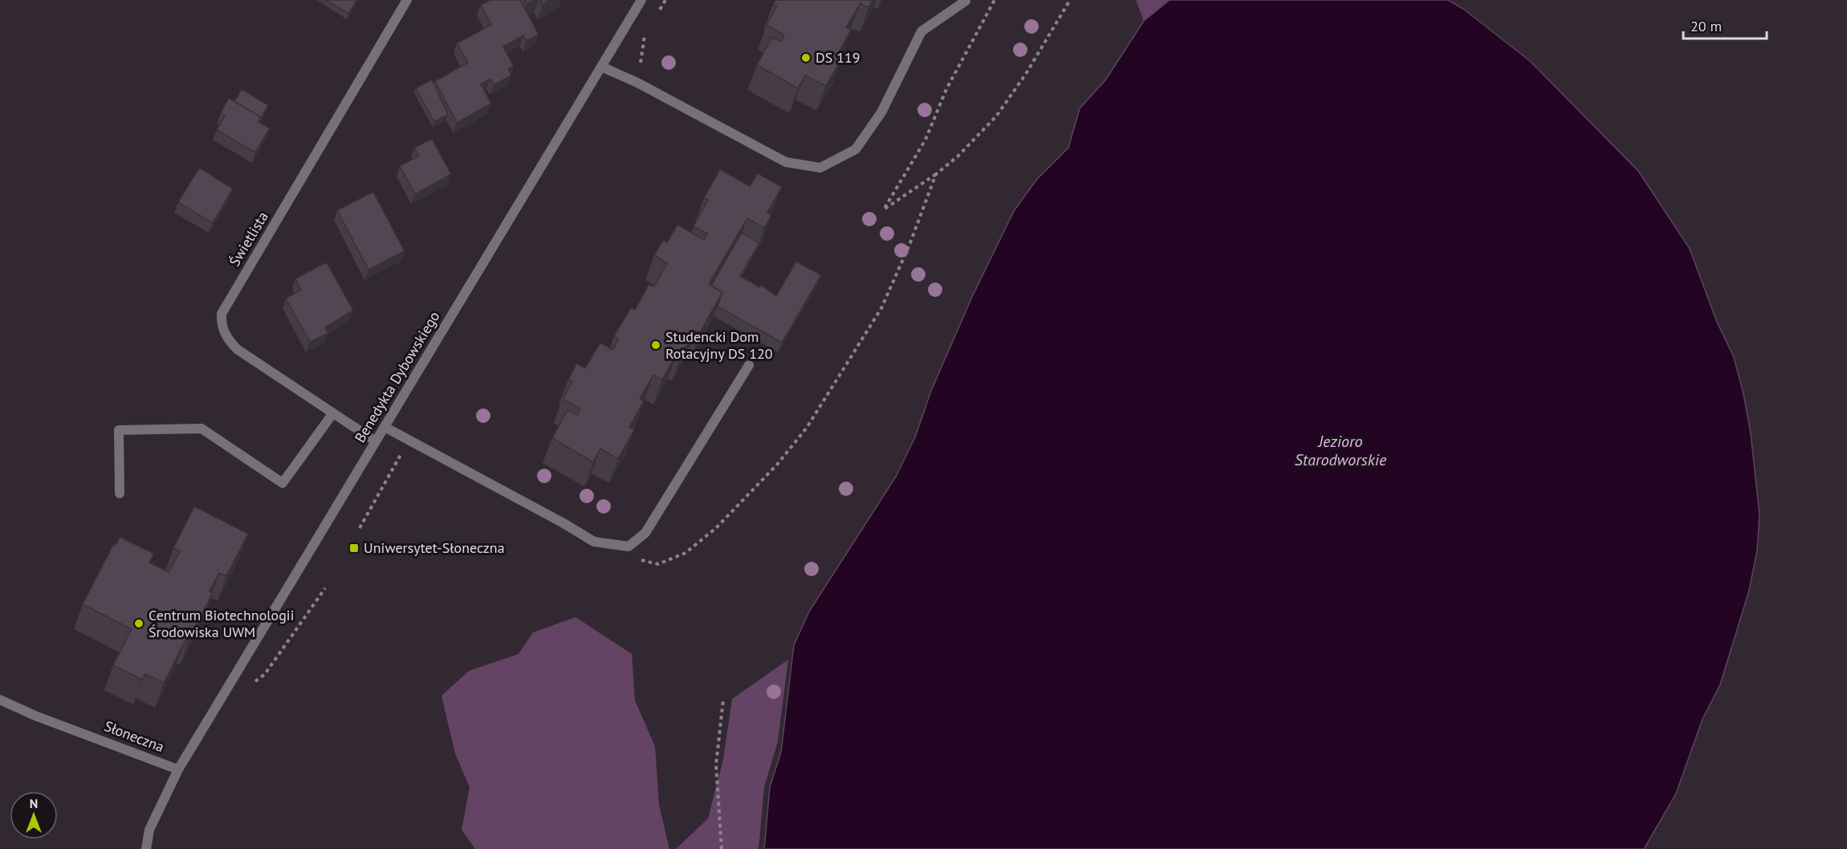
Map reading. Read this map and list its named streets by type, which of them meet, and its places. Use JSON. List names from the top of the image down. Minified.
{"streets":{"street":["Świetlista","Benedykta Dybowskiego","Słoneczna"]},"crossings":[["Świetlista","Benedykta Dybowskiego"],["Benedykta Dybowskiego","Słoneczna"]],"water":["Jezioro Starodworskie"],"places":{"other":["DS 119","Studencki Dom Rotacyjny DS 120","Centrum Biotechnologii Środowiska UWM"],"transit":["Uniwersytet-Słoneczna"]},"scale_bar":"20 m","north":"top"}
